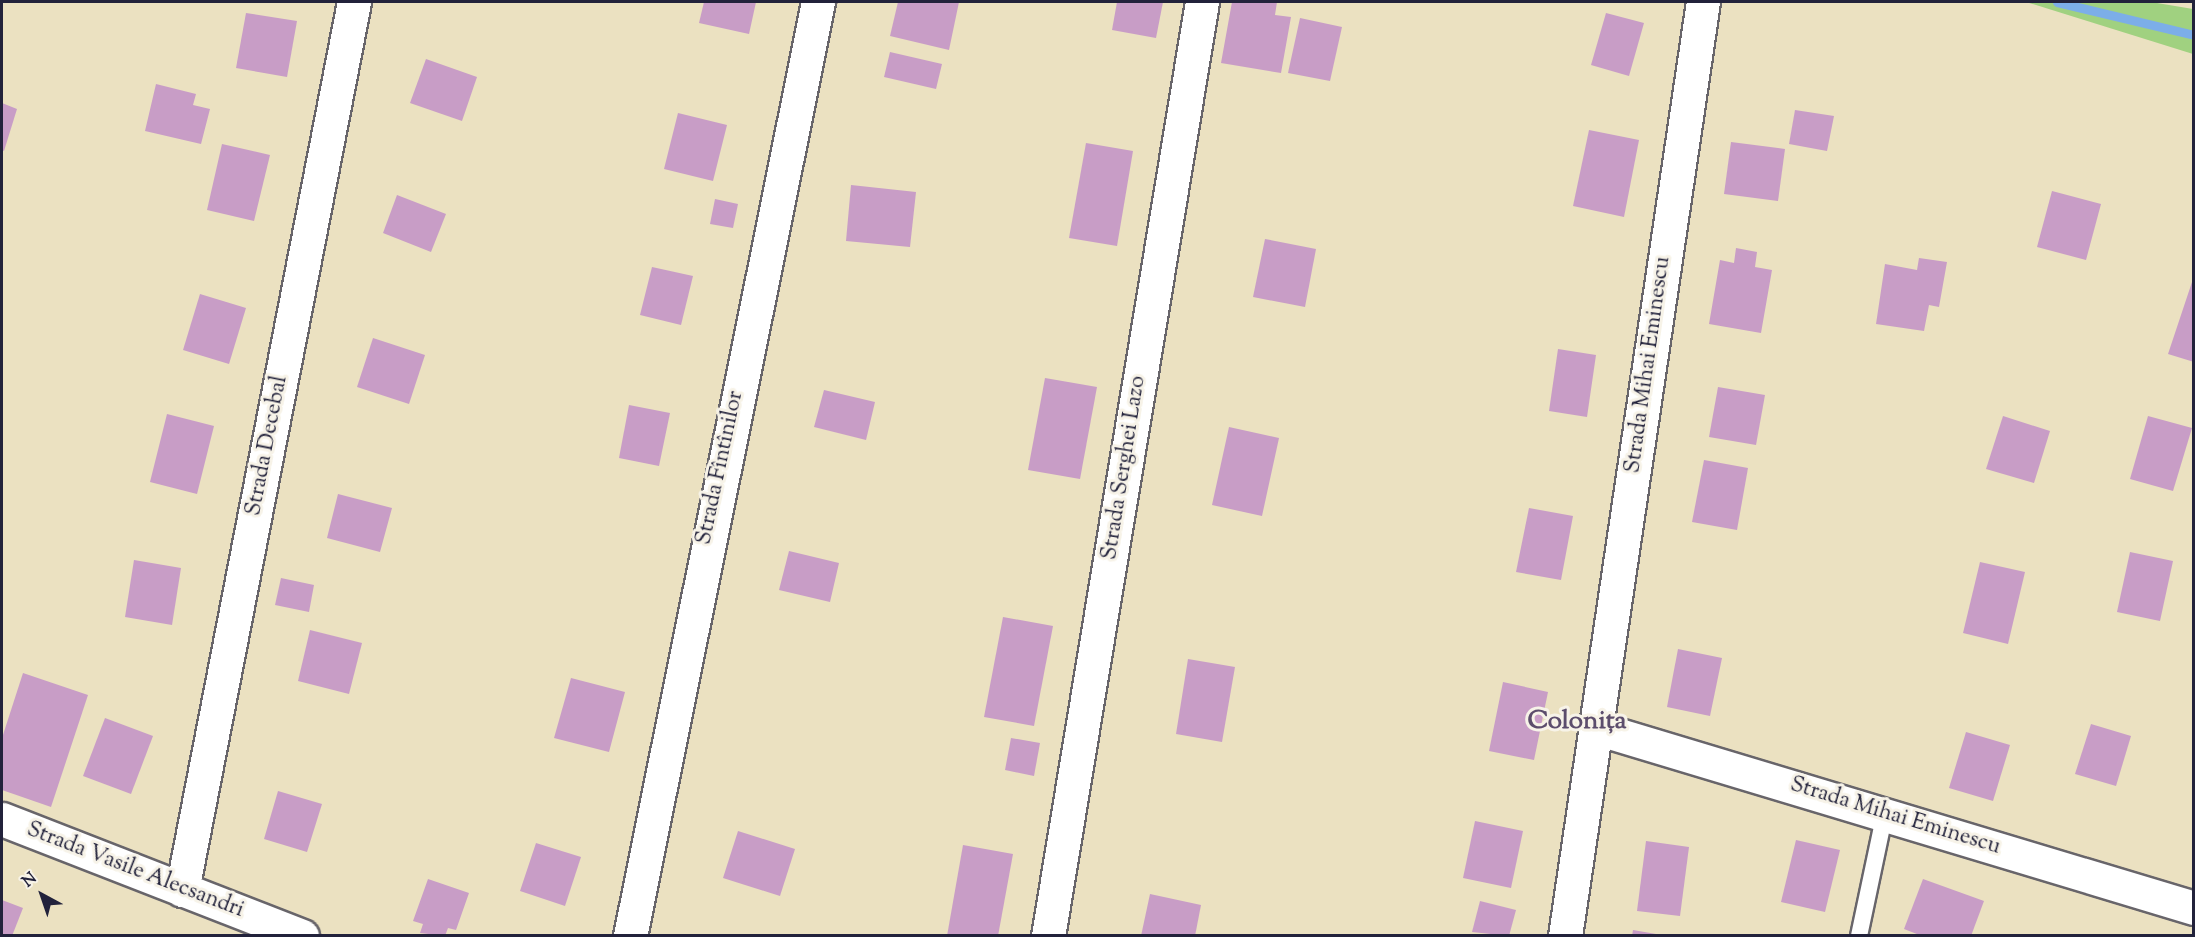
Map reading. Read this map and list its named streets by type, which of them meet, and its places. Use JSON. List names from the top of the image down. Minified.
{"streets":{"street":["Strada Mihai Eminescu","Strada Decebal","Strada Fîntînilor","Strada Serghei Lazo","Strada Vasile Alecsandri"]},"crossings":[["Strada Decebal","Strada Vasile Alecsandri"]],"districts":["Colonița"],"north":"top left"}
